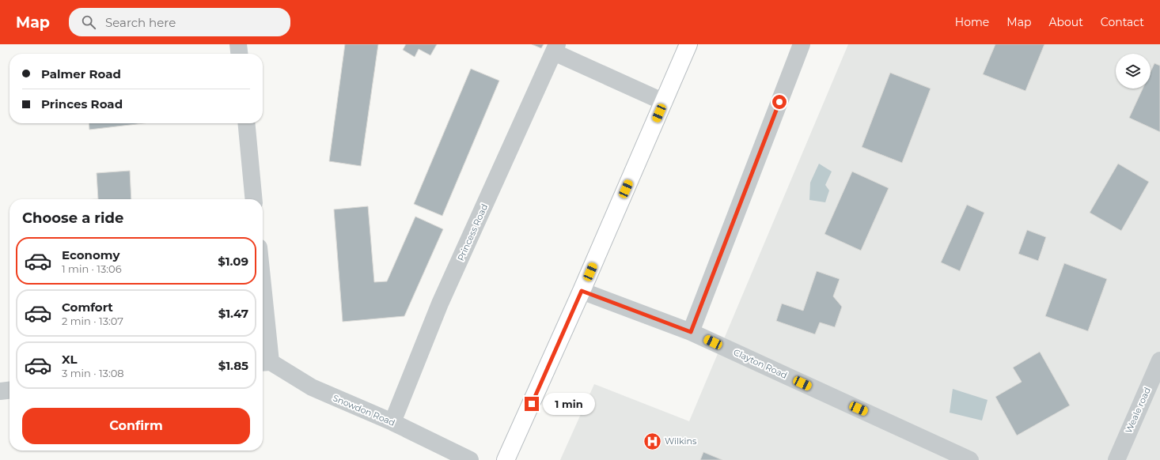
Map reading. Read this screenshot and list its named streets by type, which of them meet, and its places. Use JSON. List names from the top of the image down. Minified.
{"streets":{"street":["Princess Road","Clayton Road","Snowdon Road","Weale road"]},"crossings":[["Princess Road","Snowdon Road"]],"places":{"hospital":["Wilkins"]},"page":{"header":"Map","search":"Search here","nav":["Home","Map","About","Contact"],"banner":["Palmer Road","Princes Road"],"heading":"Choose a ride","list":[{"name":"Economy","note":"1 min · 13:06","value":"$1.09"},{"name":"Comfort","note":"2 min · 13:07","value":"$1.47"},{"name":"XL","note":"3 min · 13:08","value":"$1.85"}],"bubble":"1 min","buttons":"Confirm"}}
